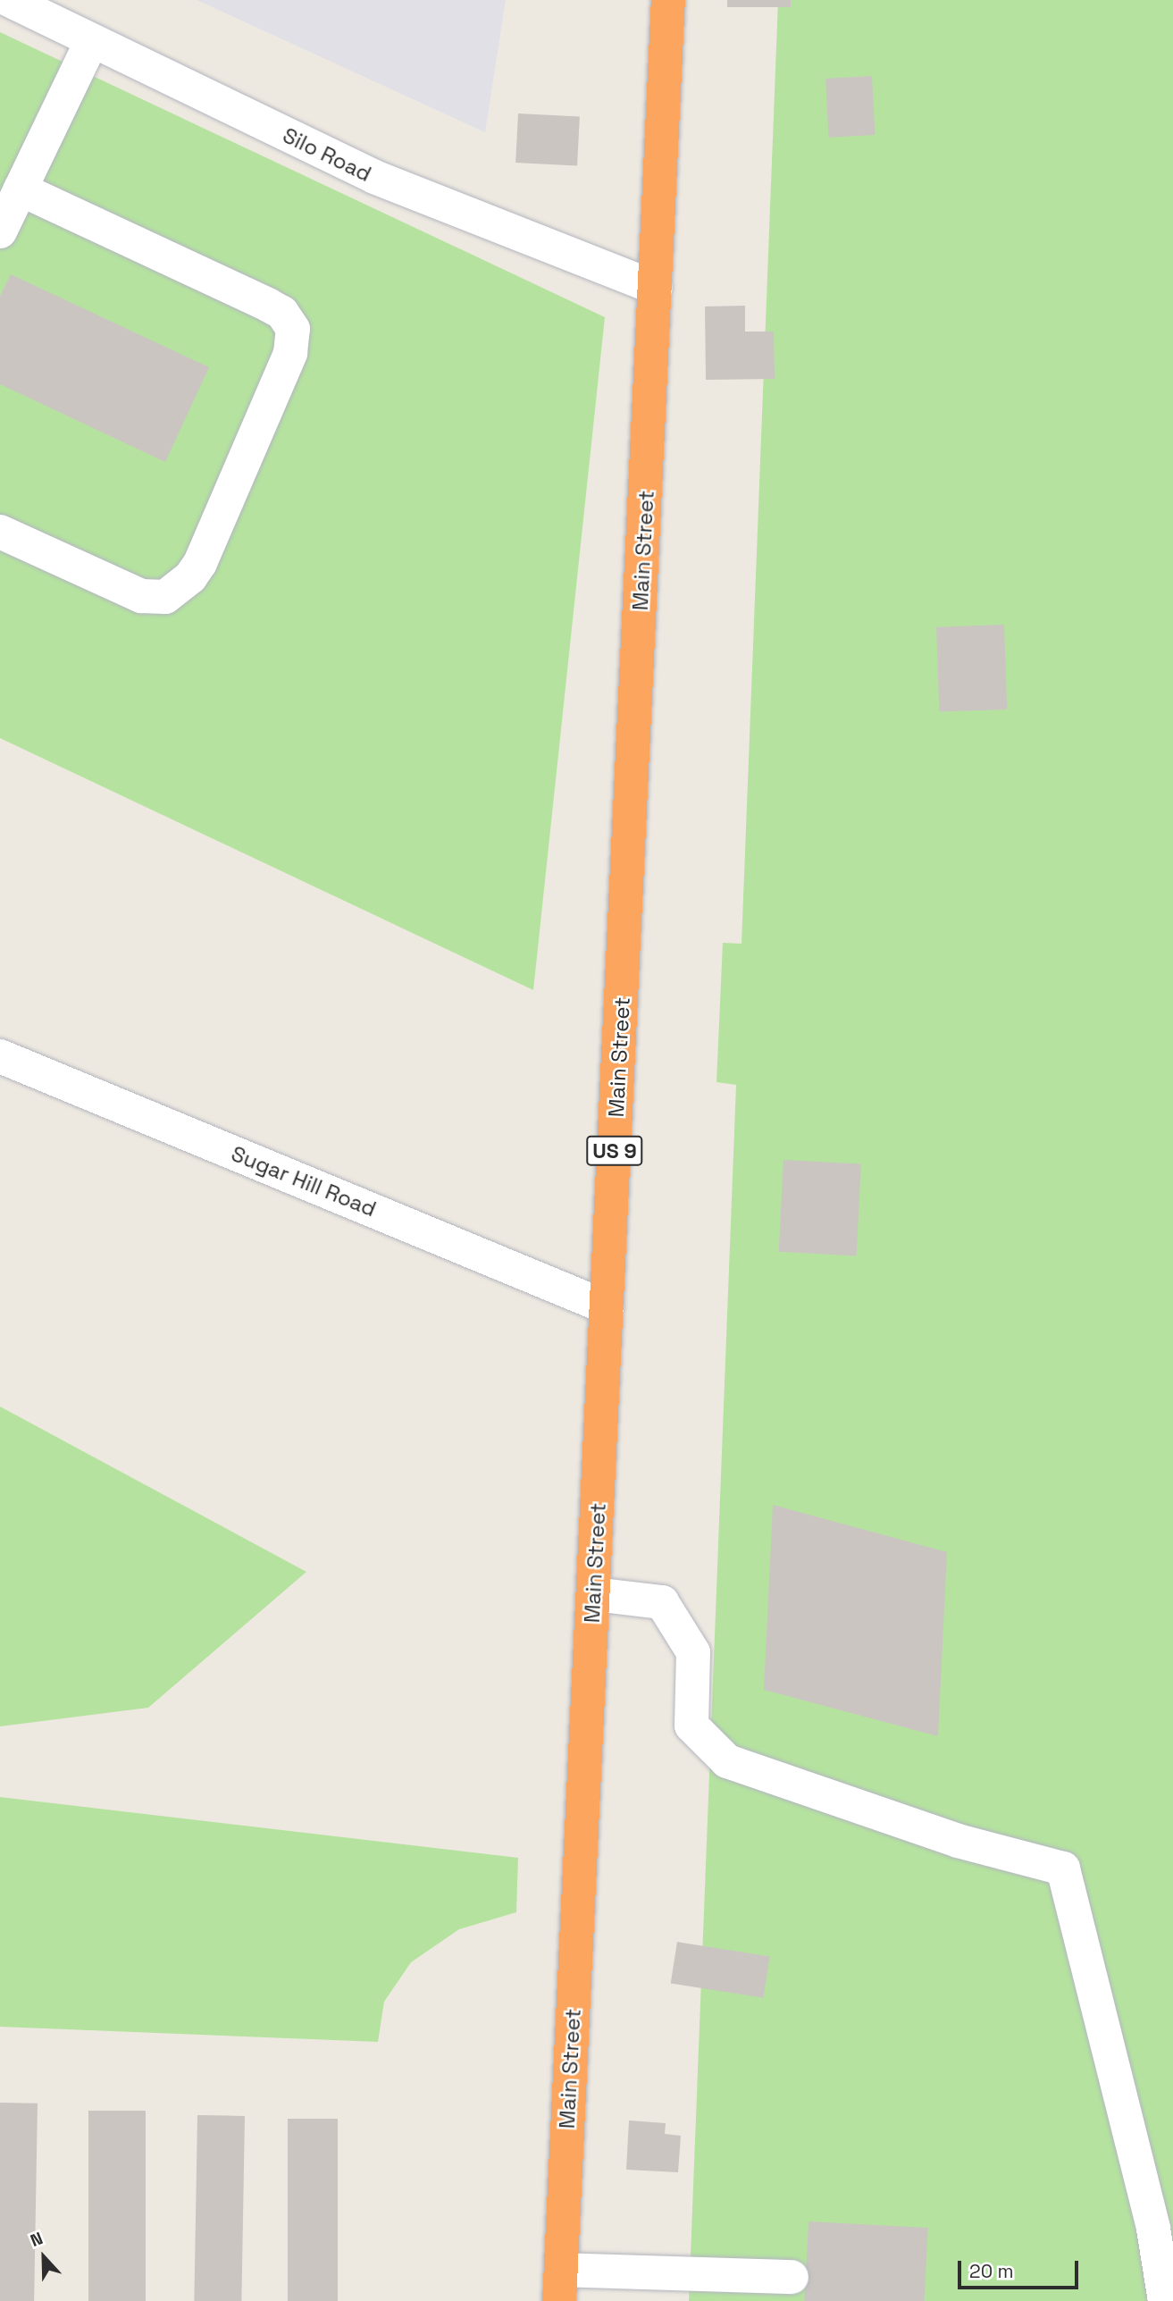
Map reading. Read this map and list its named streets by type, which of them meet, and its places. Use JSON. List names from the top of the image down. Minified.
{"streets":{"highway":["Main Street","US 9"],"street":["Silo Road","Sugar Hill Road"]},"crossings":[["Silo Road","Main Street"],["Main Street","Sugar Hill Road"]],"scale_bar":"20 m","north":"top"}
